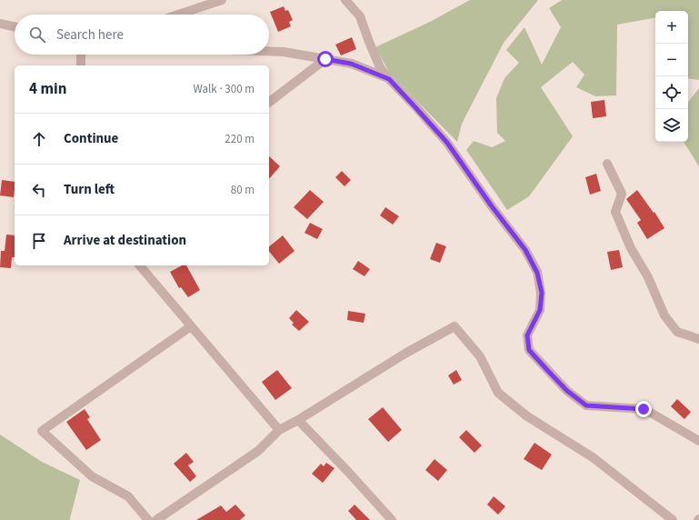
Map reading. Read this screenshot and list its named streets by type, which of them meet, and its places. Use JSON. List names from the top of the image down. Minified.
{"page":{"map_buttons":["+","−"],"search":"Search here","heading":["4 min","Walk · 300 m"],"list":[["Continue","220 m"],["Turn left","80 m"],"Arrive at destination"]}}
